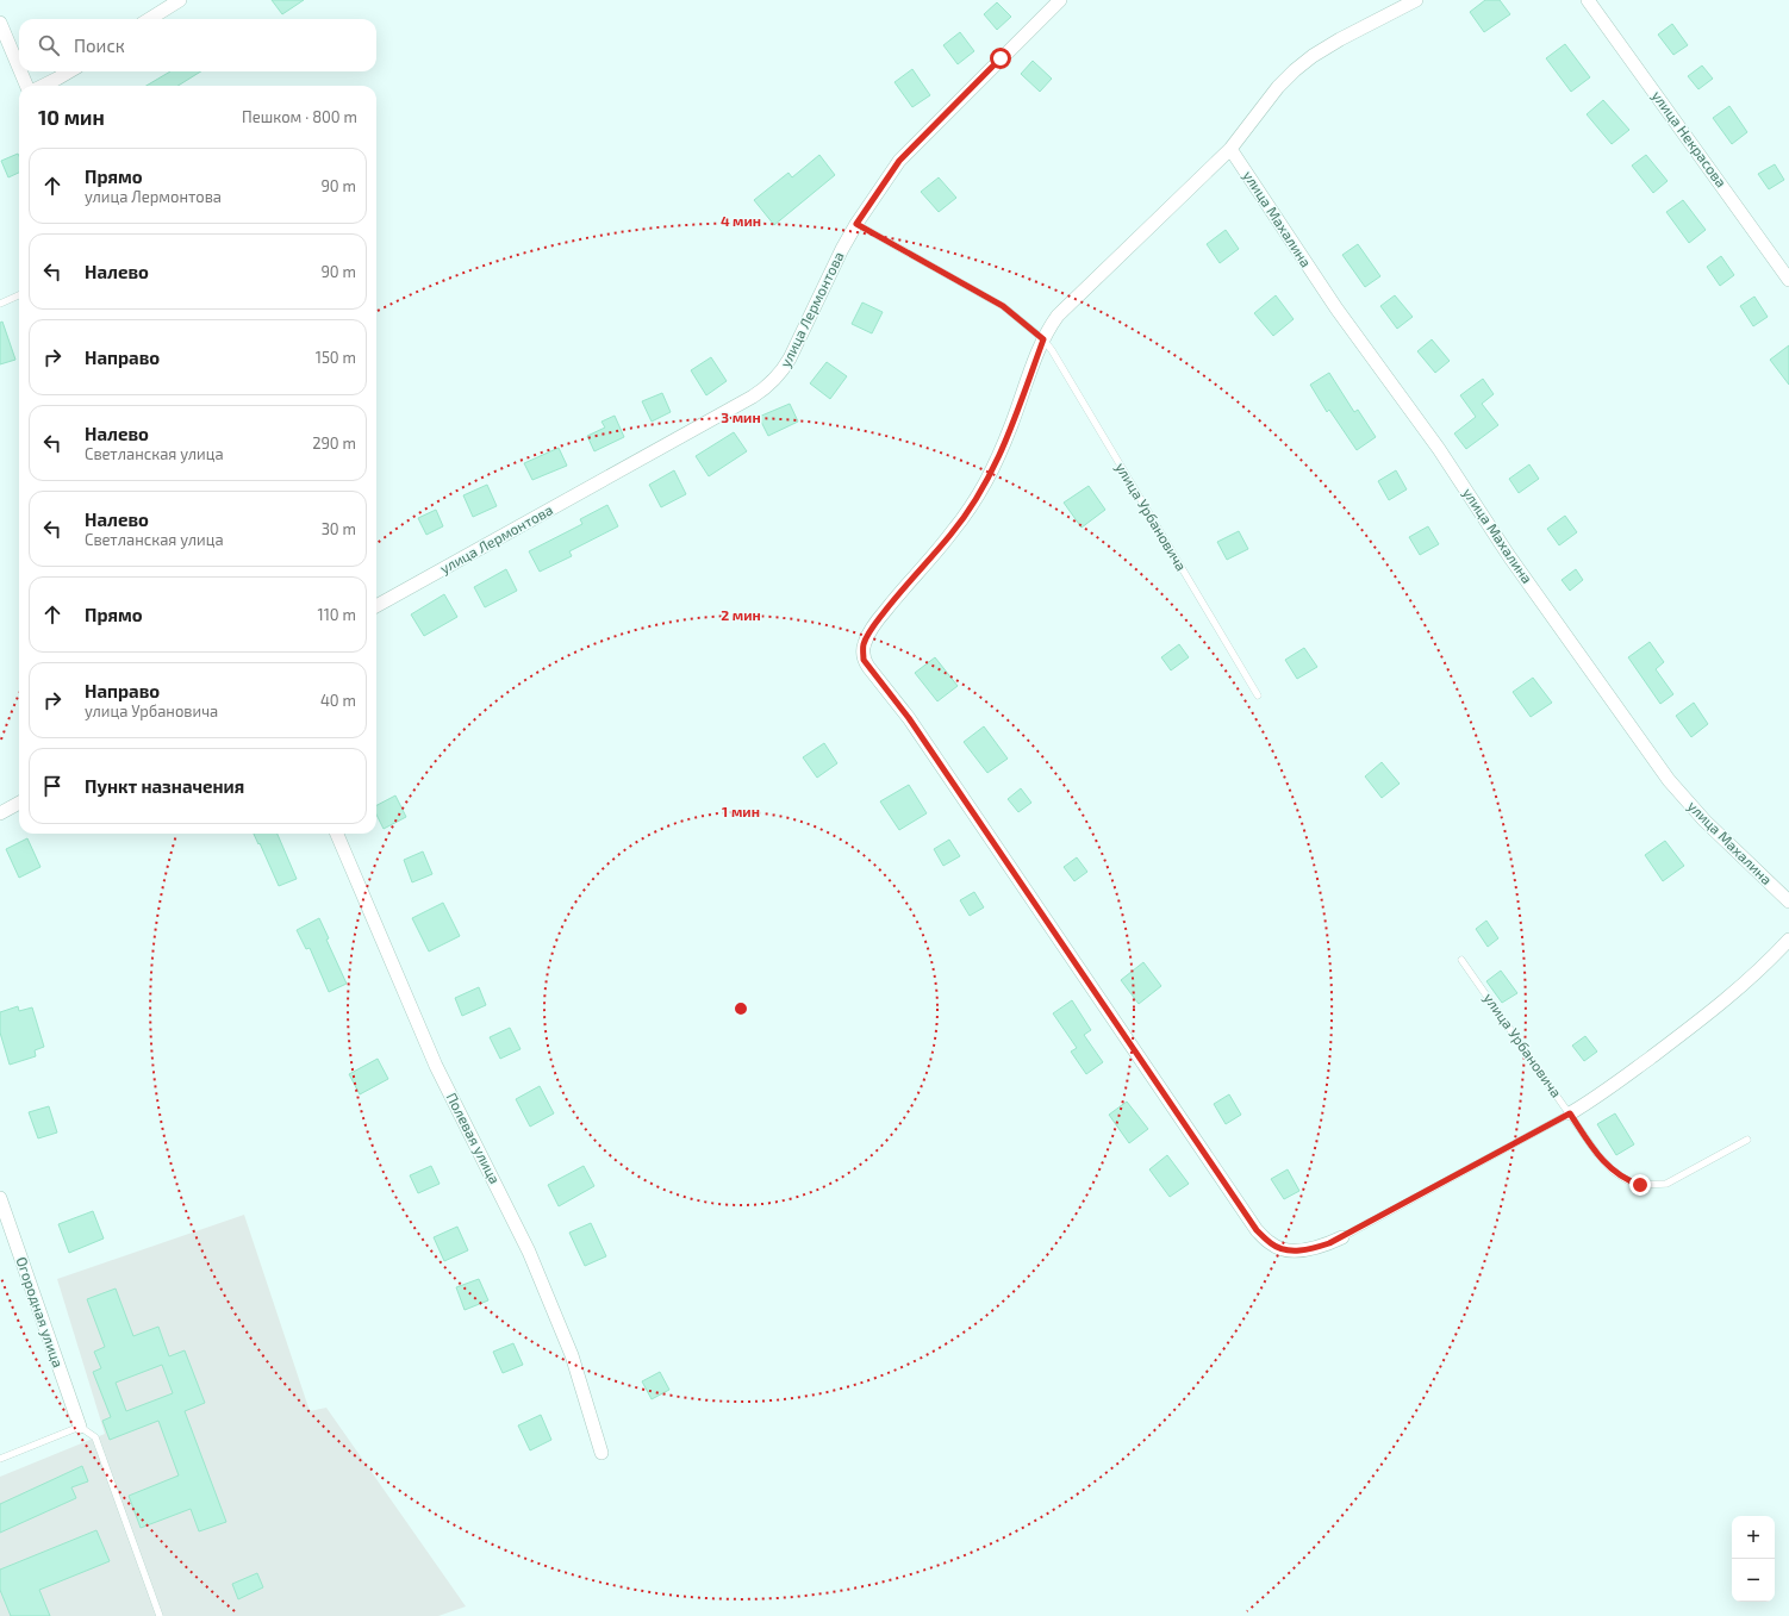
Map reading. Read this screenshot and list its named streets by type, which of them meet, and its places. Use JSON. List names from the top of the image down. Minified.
{"streets":{"street":["улица Некрасова","улица Махалина","улица Лермонтова","Полевая улица","Огородная улица"],"lane":["улица Урбановича"]},"crossings":[["улица Лермонтова","улица Урбановича"]],"page":{"search":"Поиск","heading":["10 мин","Пешком · 800 m"],"list":[["Прямо","улица Лермонтова","90 m"],["Налево","90 m"],["Направо","150 m"],["Налево","Светланская улица","290 m"],["Налево","Светланская улица","30 m"],["Прямо","110 m"],["Направо","улица Урбановича","40 m"],"Пункт назначения"],"map_buttons":["+","−"]},"rings":["4 мин","3 мин","2 мин","1 мин"]}
